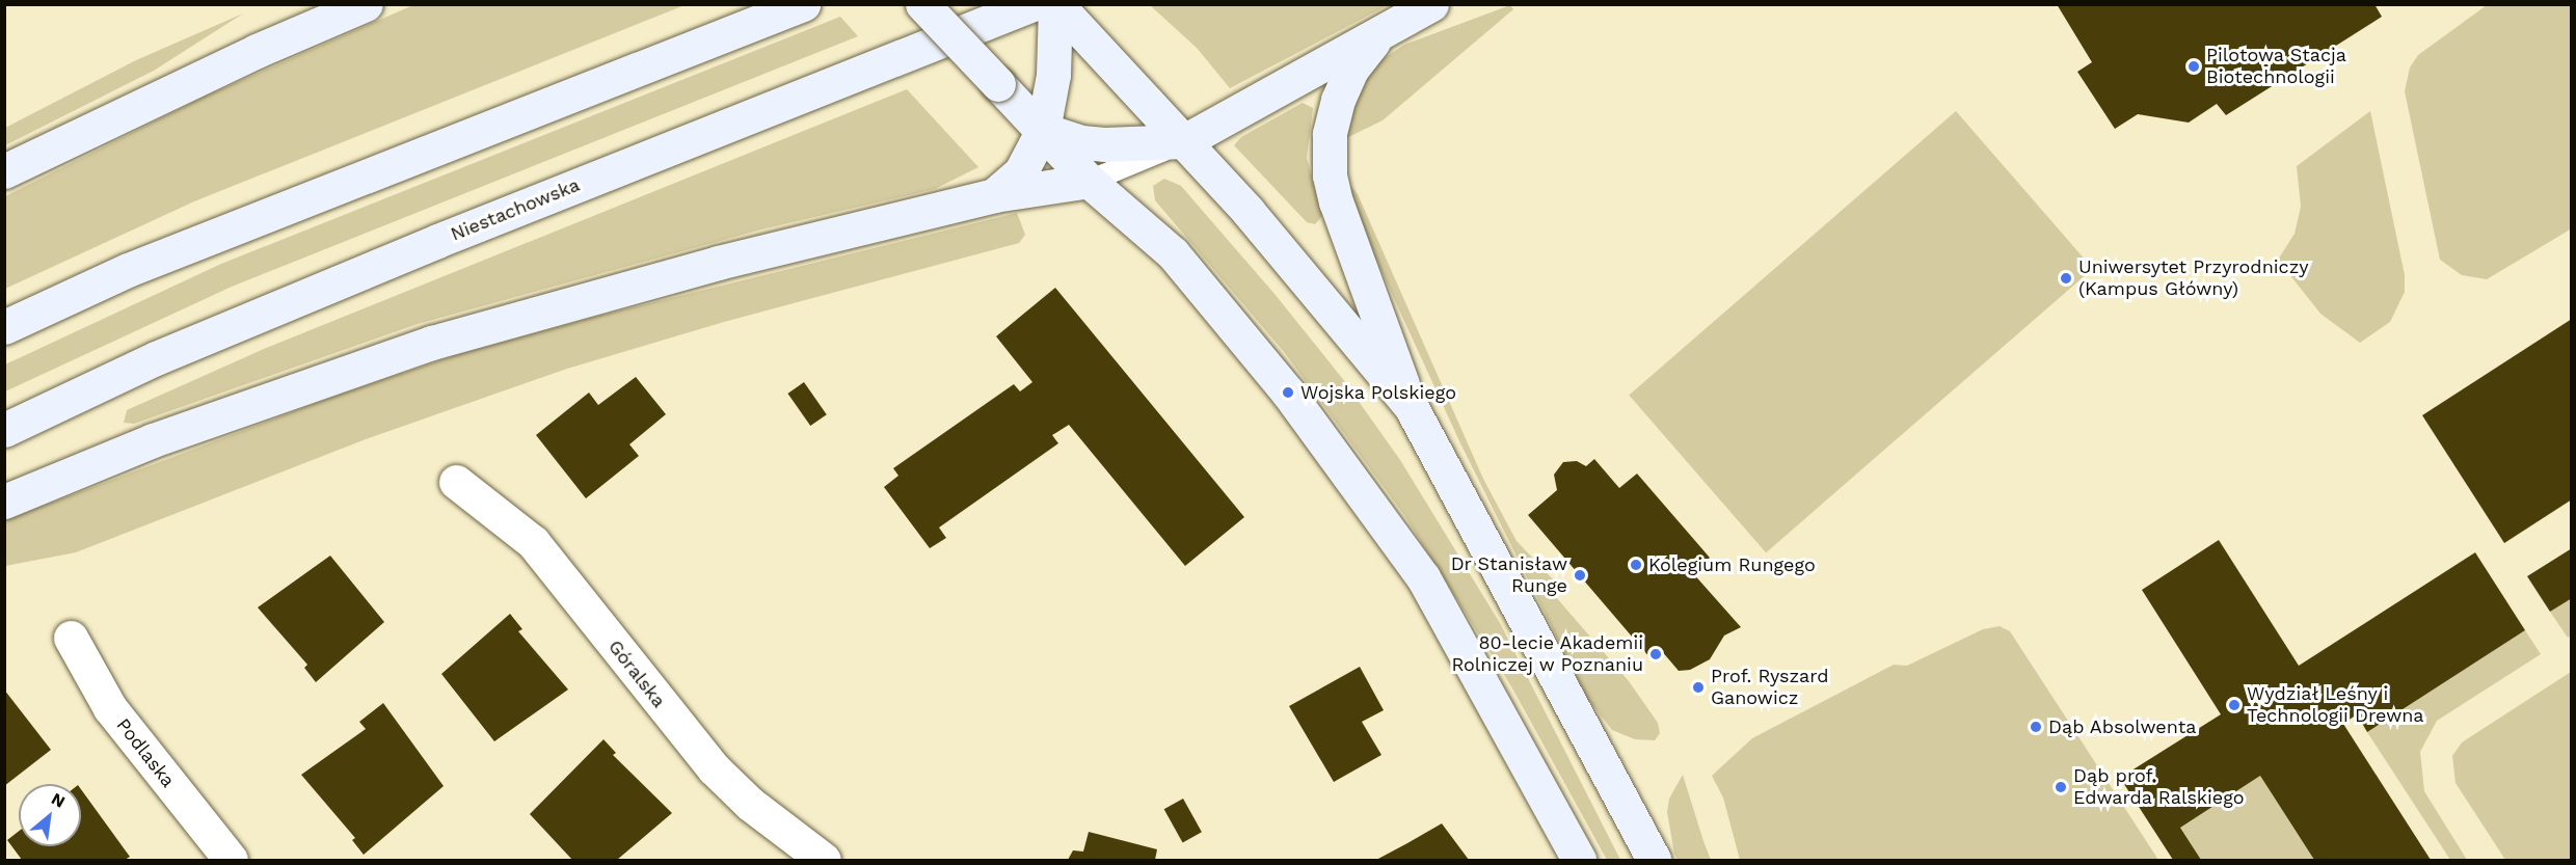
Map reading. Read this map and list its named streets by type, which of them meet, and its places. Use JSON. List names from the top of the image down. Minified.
{"streets":{"main road":["Niestachowska"],"street":["Góralska","Podlaska"]},"places":["Pilotowa Stacja Biotechnologii","Uniwersytet Przyrodniczy (Kampus Główny)","Wojska Polskiego","Kolegium Rungego","Dr Stanisław Runge","80-lecie Akademii Rolniczej w Poznaniu","Prof. Ryszard Ganowicz","Wydział Leśny i Technologii Drewna","Dąb Absolwenta","Dąb prof. Edwarda Ralskiego"],"north":"top right"}
